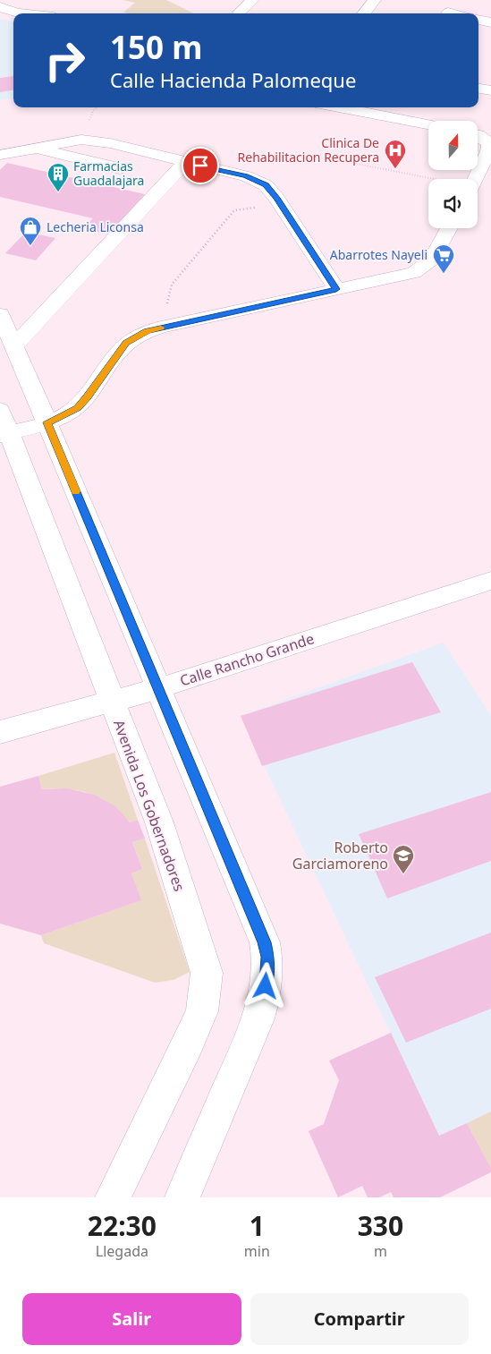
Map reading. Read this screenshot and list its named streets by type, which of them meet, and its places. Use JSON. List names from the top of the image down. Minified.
{"streets":{"street":["Calle Rancho Grande","Avenida Los Gobernadores"]},"crossings":[["Calle Rancho Grande","Avenida Los Gobernadores"]],"places":{"hospital":["Clinica De Rehabilitacion Recupera"],"building":["Farmacias Guadalajara"],"shop":["Lecheria Liconsa"],"supermarket":["Abarrotes Nayeli"],"school or university":["Roberto Garciamoreno"]},"north":"top","page":{"turn":["150 m","Calle Hacienda Palomeque"],"eta":["22:30","Llegada","1","min","330","m"],"buttons":["Salir","Compartir"]}}
